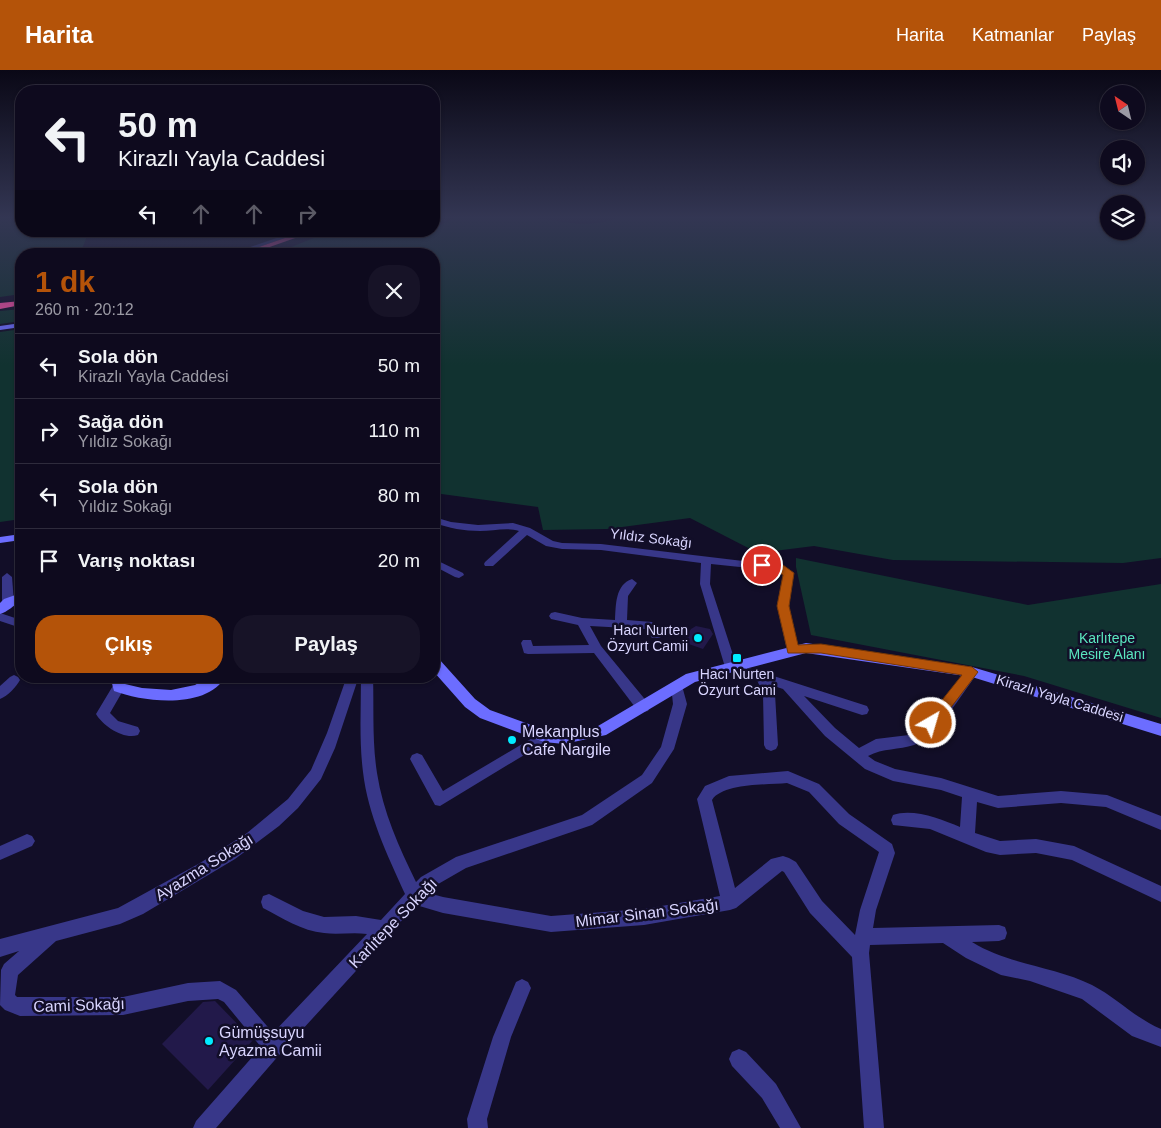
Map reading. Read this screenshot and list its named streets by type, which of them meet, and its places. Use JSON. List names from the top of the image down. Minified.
{"streets":{"main road":["Kirazlı Yayla Caddesi"],"street":["Yıldız Sokağı","Ayazma Sokağı","Mimar Sinan Sokağı","Karlıtepe Sokağı","Cami Sokağı"]},"crossings":[["Yıldız Sokağı","Kirazlı Yayla Caddesi"],["Kirazlı Yayla Caddesi","Karlıtepe Sokağı"],["Ayazma Sokağı","Cami Sokağı"],["Mimar Sinan Sokağı","Karlıtepe Sokağı"],["Karlıtepe Sokağı","Cami Sokağı"]],"parks":["Karlıtepe Mesire Alanı"],"places":{"other":["Hacı Nurten Özyurt Camii","Mekanplus Cafe Nargile","Gümüşsuyu Ayazma Camii"],"transit":["Hacı Nurten Özyurt Cami"]},"north":"top left","page":{"header":"Harita","nav":["Harita","Katmanlar","Paylaş"],"turn":["50 m","Kirazlı Yayla Caddesi"],"heading":["1 dk","260 m · 20:12"],"list":[{"name":"Sola dön","note":"Kirazlı Yayla Caddesi","value":"50 m"},{"name":"Sağa dön","note":"Yıldız Sokağı","value":"110 m"},{"name":"Sola dön","note":"Yıldız Sokağı","value":"80 m"},{"name":"Varış noktası","value":"20 m"}],"buttons":["Çıkış","Paylaş"]}}
